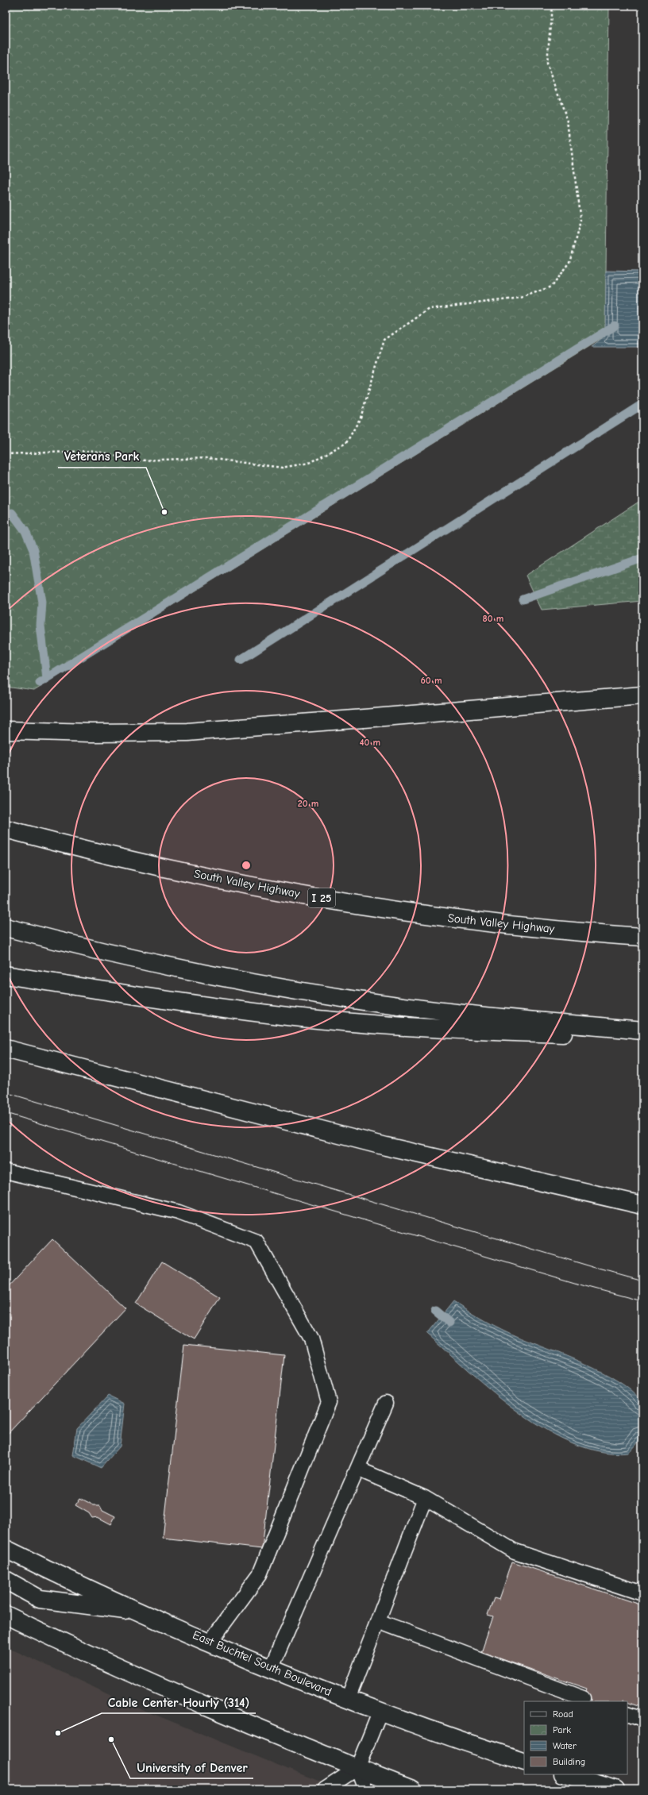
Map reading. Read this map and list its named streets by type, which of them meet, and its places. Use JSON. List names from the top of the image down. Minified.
{"streets":{"main road":["South Valley Highway","I 25","East Buchtel South Boulevard"]},"places":["Veterans Park","Cable Center Hourly (314)","University of Denver"],"legend":["Road","Park","Water","Building"],"rings":["80 m","60 m","40 m","20 m"]}
